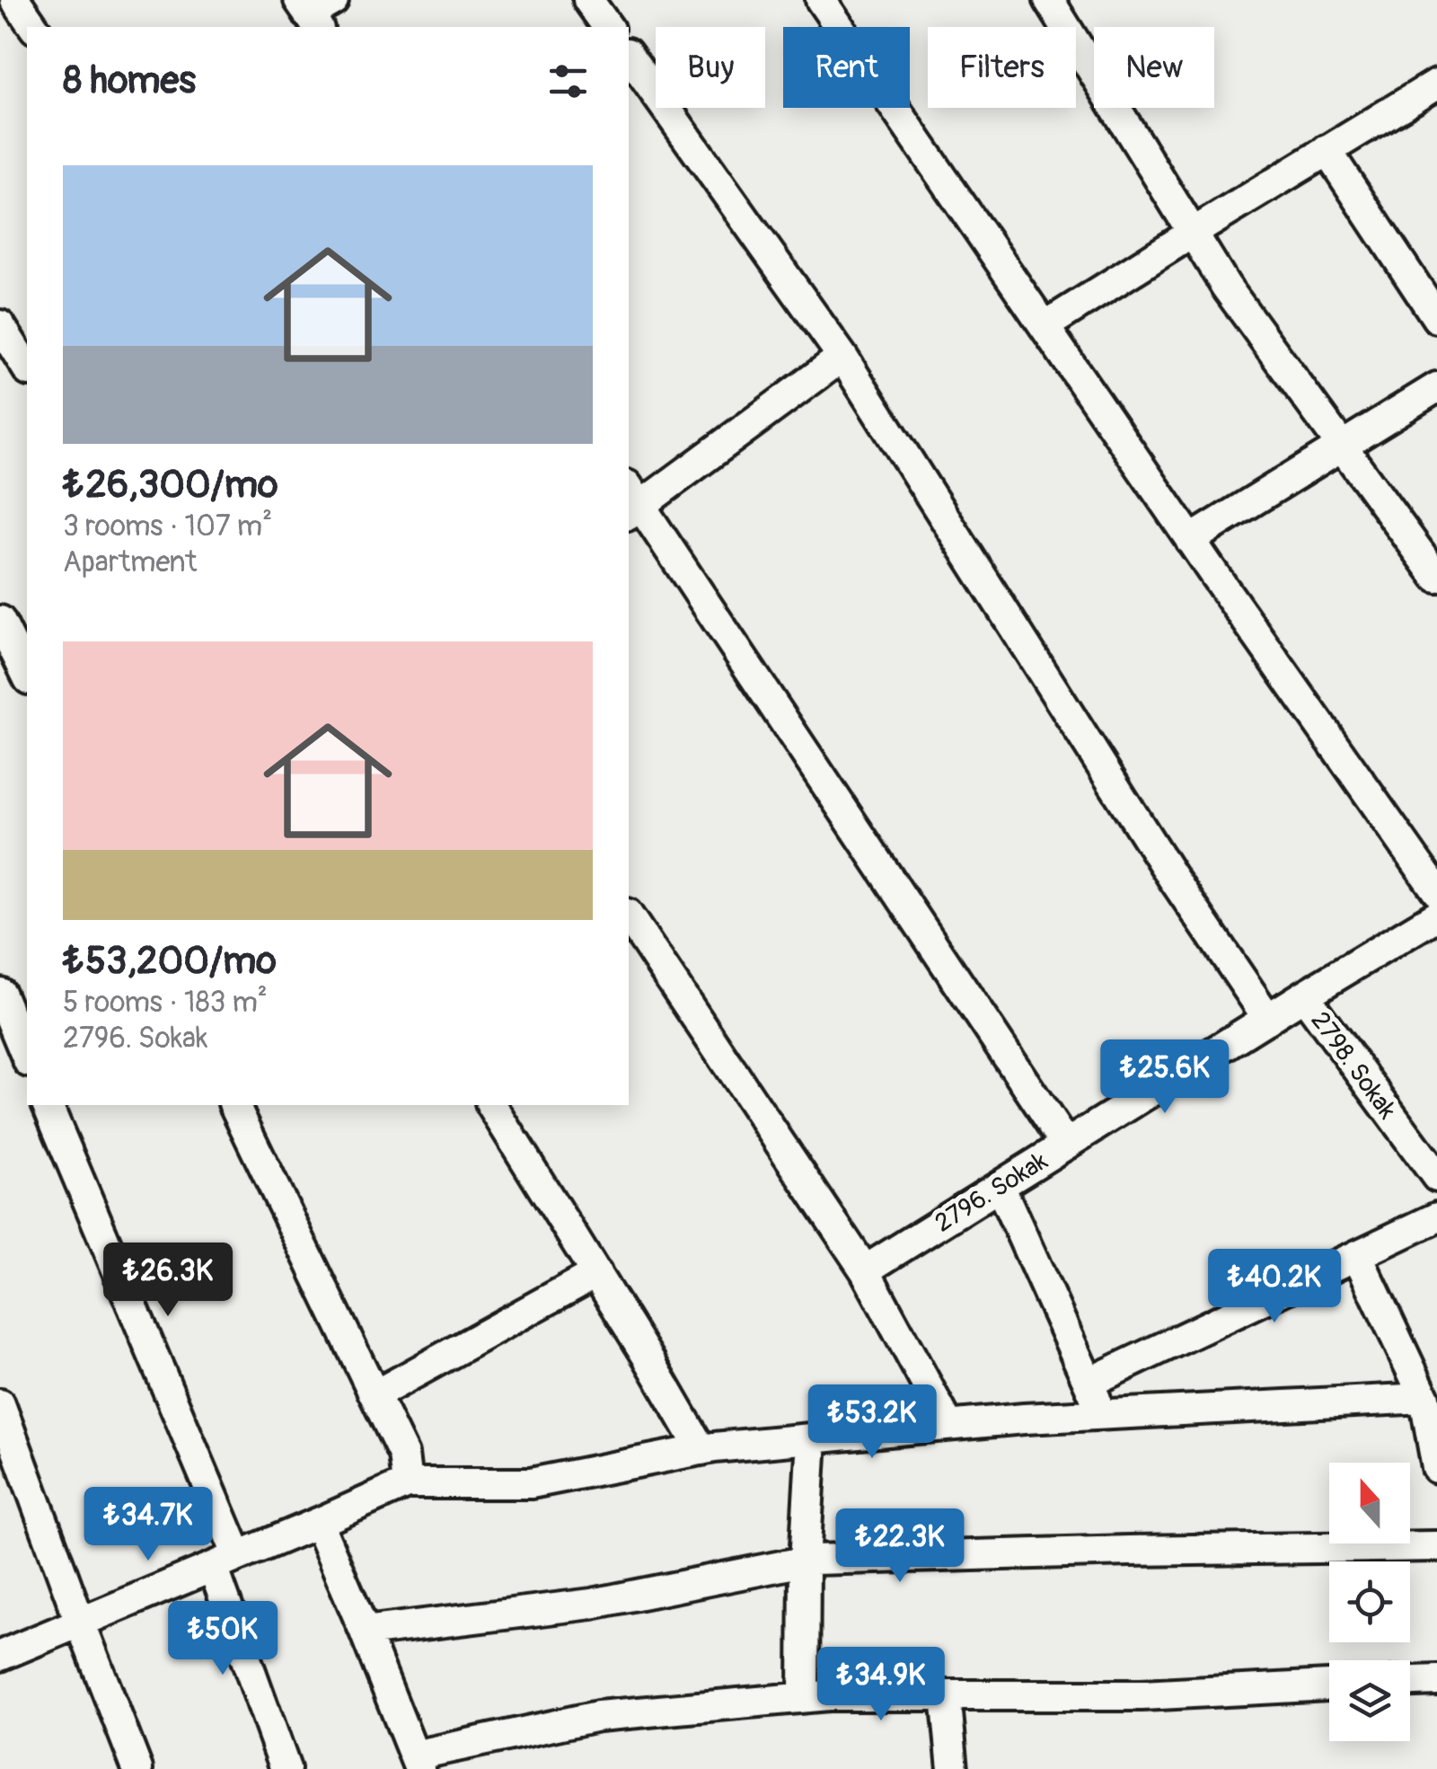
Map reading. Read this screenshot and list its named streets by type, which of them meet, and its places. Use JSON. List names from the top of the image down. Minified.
{"streets":{"street":["2798. Sokak","2796. Sokak"]},"crossings":[["2798. Sokak","2796. Sokak"]],"north":"top","page":{"chip":["Buy","Rent","Filters","New"],"heading":"8 homes","list":[{"name":"₺26,300/mo","note":"3 rooms · 107 m² · Apartment"},{"name":"₺53,200/mo","note":"5 rooms · 183 m² · 2796. Sokak"}],"price":["₺25.6K","₺26.3K","₺40.2K","₺53.2K","₺34.7K","₺22.3K","₺50K","₺34.9K"]}}
